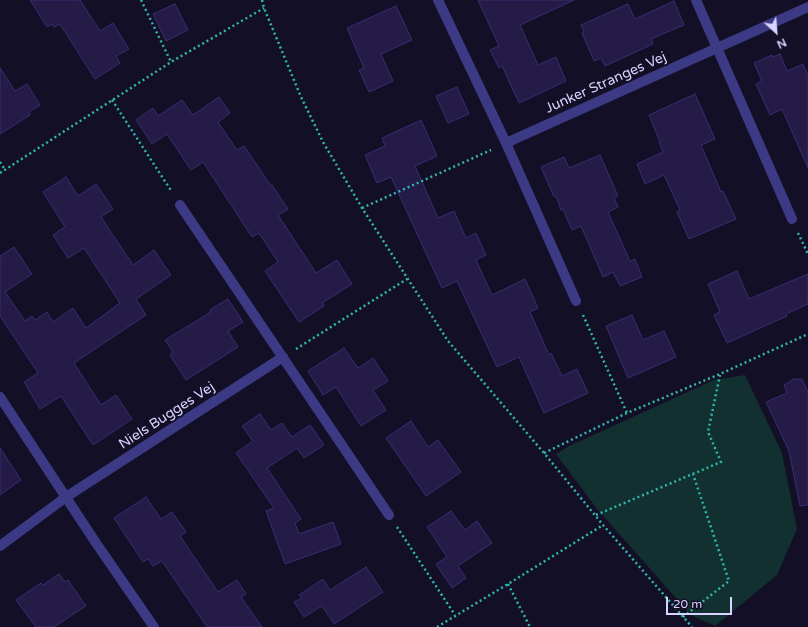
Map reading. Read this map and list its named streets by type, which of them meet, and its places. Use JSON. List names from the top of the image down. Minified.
{"streets":{"street":["Junker Stranges Vej","Niels Bugges Vej"]},"scale_bar":"20 m","north":"bottom right"}
